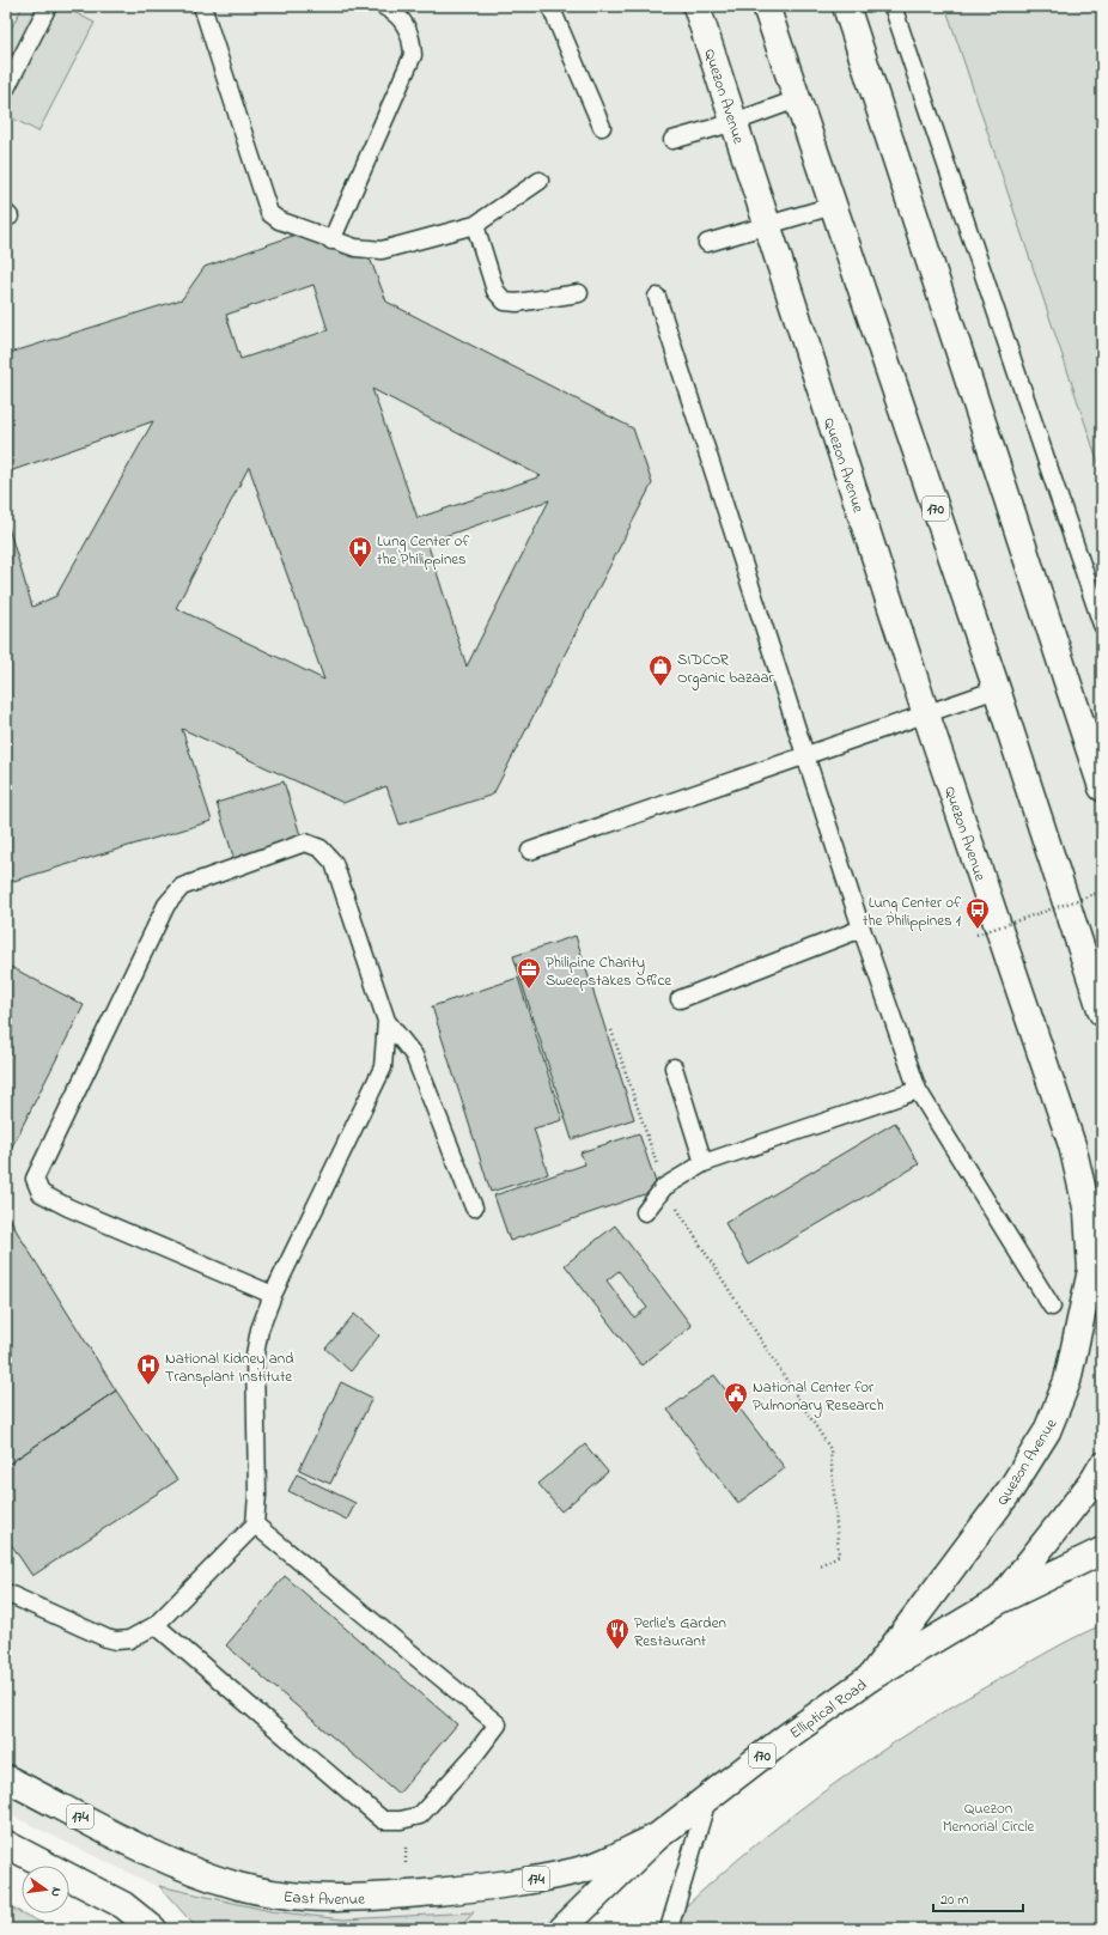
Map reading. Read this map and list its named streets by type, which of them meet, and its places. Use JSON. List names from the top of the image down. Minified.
{"streets":{"main road":["Quezon Avenue","170","Elliptical Road","174","East Avenue"]},"crossings":[["Quezon Avenue","Elliptical Road"],["170","Elliptical Road"],["Elliptical Road","East Avenue"]],"parks":["Quezon Memorial Circle"],"places":{"hospital":["Lung Center of the Philippines","National Kidney and Transplant Institute"],"shop":["SIDCOR Organic bazaar"],"bus stop":["Lung Center of the Philippines 1"],"office":["Philipine Charity Sweepstakes Office"],"public building":["National Center for Pulmonary Research"],"restaurant":["Perlie's Garden Restaurant"]},"scale_bar":"20 m","north":"right"}
